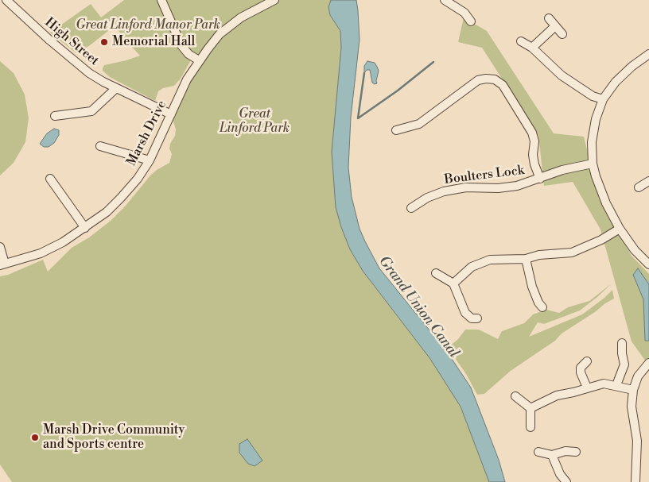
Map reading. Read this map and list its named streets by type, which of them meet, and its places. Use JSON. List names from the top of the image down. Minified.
{"streets":{"street":["High Street","Marsh Drive","Boulters Lock"]},"crossings":[["High Street","Marsh Drive"]],"water":["Grand Union Canal"],"parks":["Great Linford Manor Park","Great Linford Park"],"places":["Memorial Hall","Marsh Drive Community and Sports centre"]}
